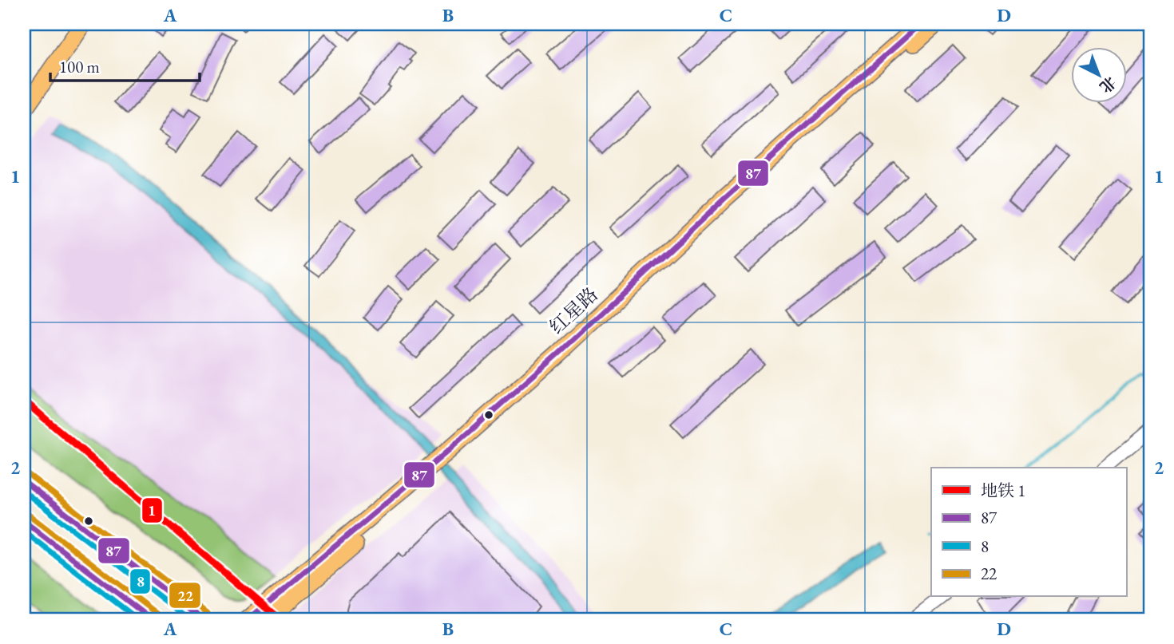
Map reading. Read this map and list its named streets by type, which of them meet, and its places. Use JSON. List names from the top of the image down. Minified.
{"streets":{"main road":["红星路"]},"lines":["transit line 87","metro line 1","transit line 22","transit line 8"],"legend":["地铁 1","87","8","22"],"scale_bar":"100 m","north":"bottom right","grid":{"columns":["A","B","C","D"],"rows":["1","2"]}}
